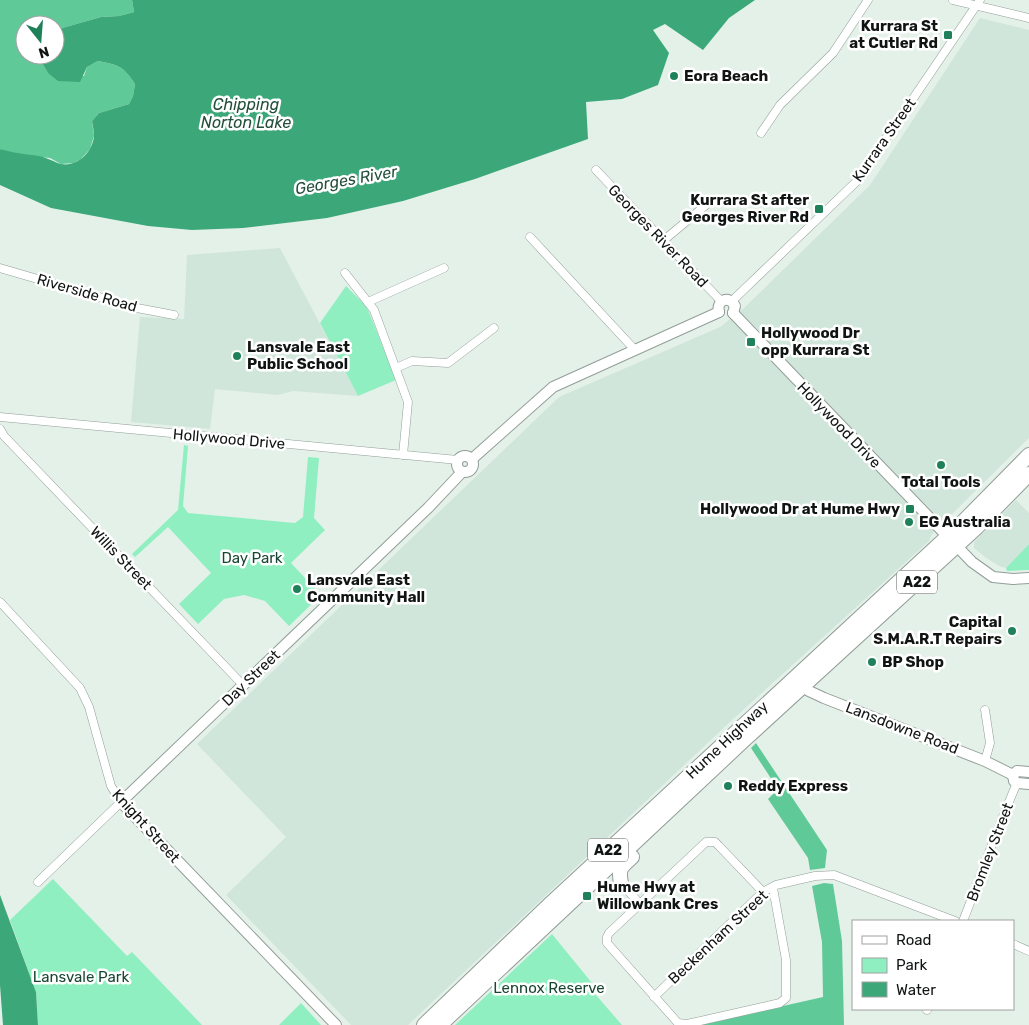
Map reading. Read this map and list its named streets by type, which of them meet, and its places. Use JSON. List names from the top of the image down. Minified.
{"streets":{"highway":["A22","Hume Highway"],"street":["Kurrara Street","Georges River Road","Riverside Road","Hollywood Drive","Willis Street","Day Street","Lansdowne Road","Knight Street","Bromley Street","Beckenham Street"]},"crossings":[["Kurrara Street","Georges River Road"],["Kurrara Street","Hollywood Drive"],["Georges River Road","Hollywood Drive"],["Hollywood Drive","Day Street"],["Hollywood Drive","Hume Highway"],["Willis Street","Day Street"],["Day Street","Knight Street"],["Lansdowne Road","Hume Highway"],["Lansdowne Road","Bromley Street"]],"water":["Chipping Norton Lake","Georges River"],"parks":["Day Park","Lansvale Park","Lennox Reserve"],"places":{"transit":["Kurrara St at Cutler Rd","Kurrara St after Georges River Rd","Hollywood Dr opp Kurrara St","Hollywood Dr at Hume Hwy","Hume Hwy at Willowbank Cres"],"other":["Eora Beach","Lansvale East Public School","Total Tools","EG Australia","Lansvale East Community Hall","Capital S.M.A.R.T Repairs","BP Shop","Reddy Express"]},"legend":["Road","Park","Water"],"north":"bottom"}
